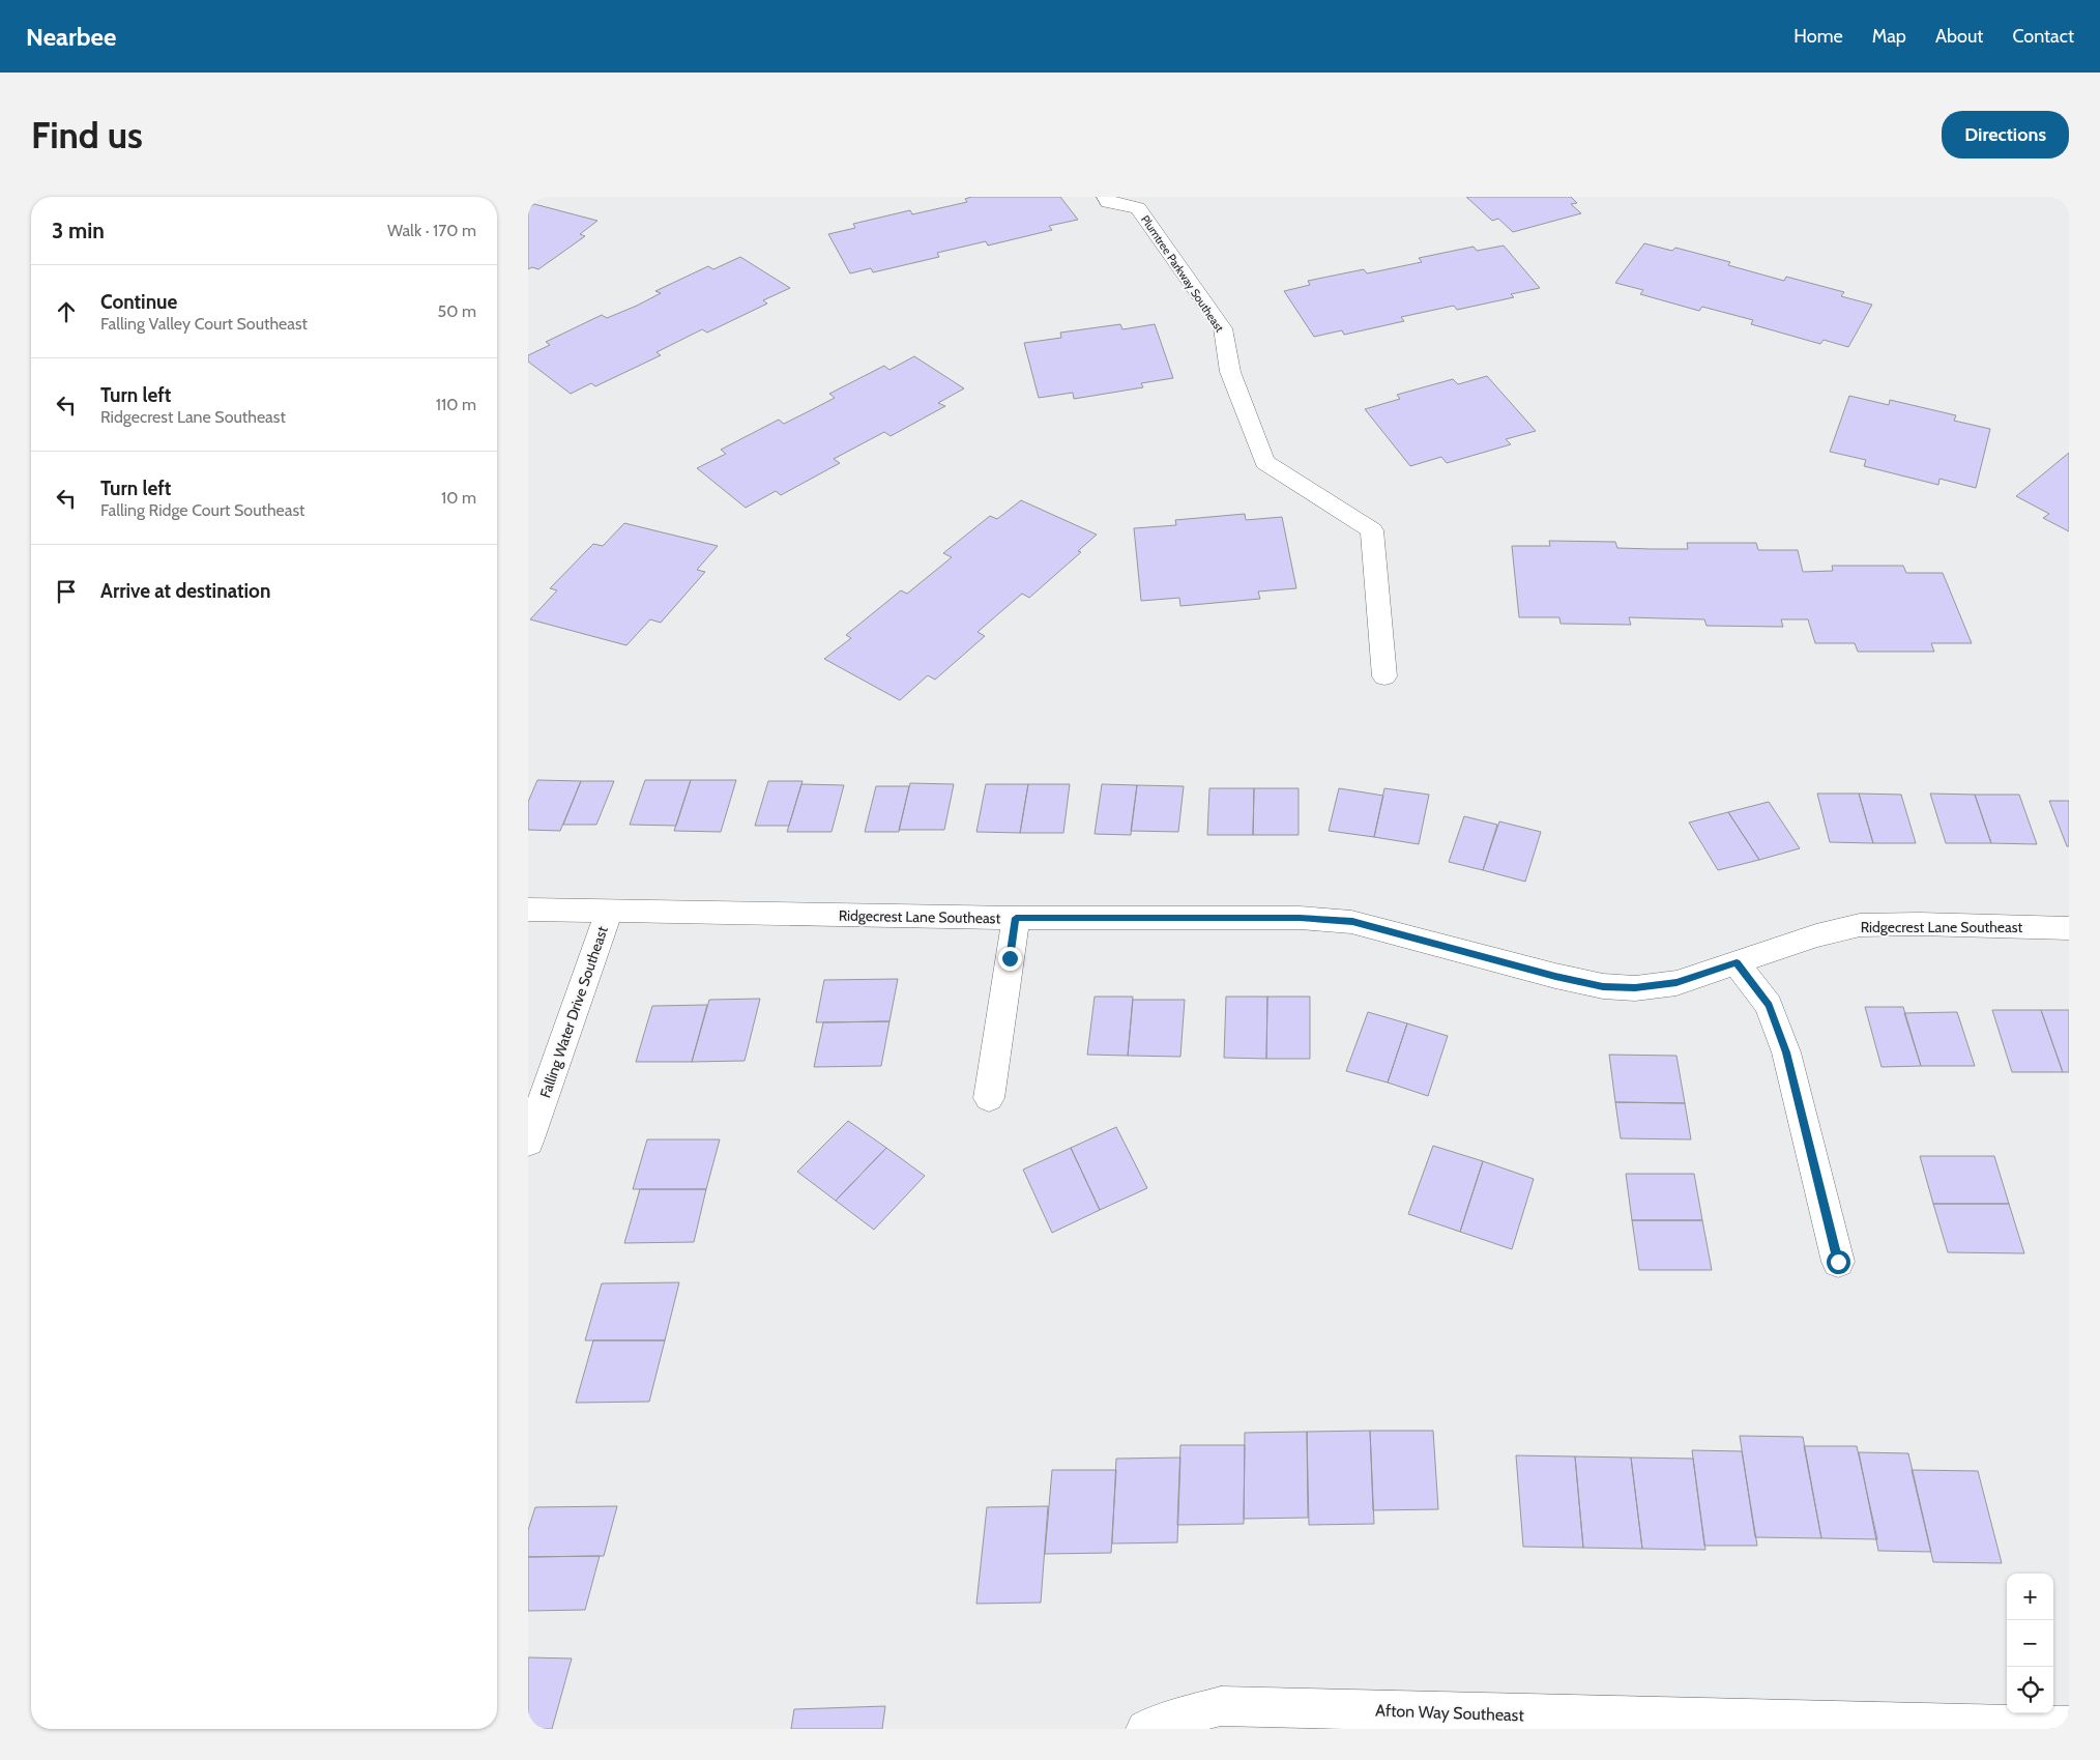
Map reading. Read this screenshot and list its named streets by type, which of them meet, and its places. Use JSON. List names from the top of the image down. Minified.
{"streets":{"street":["Plumtree Parkway Southeast","Ridgecrest Lane Southeast","Falling Water Drive Southeast","Afton Way Southeast"]},"crossings":[["Ridgecrest Lane Southeast","Falling Water Drive Southeast"]],"page":{"header":"Nearbee","nav":["Home","Map","About","Contact"],"buttons":"Directions","title":"Find us","heading":["3 min","Walk · 170 m"],"list":[["Continue","Falling Valley Court Southeast","50 m"],["Turn left","Ridgecrest Lane Southeast","110 m"],["Turn left","Falling Ridge Court Southeast","10 m"],"Arrive at destination"],"map_buttons":["+","−"]}}
